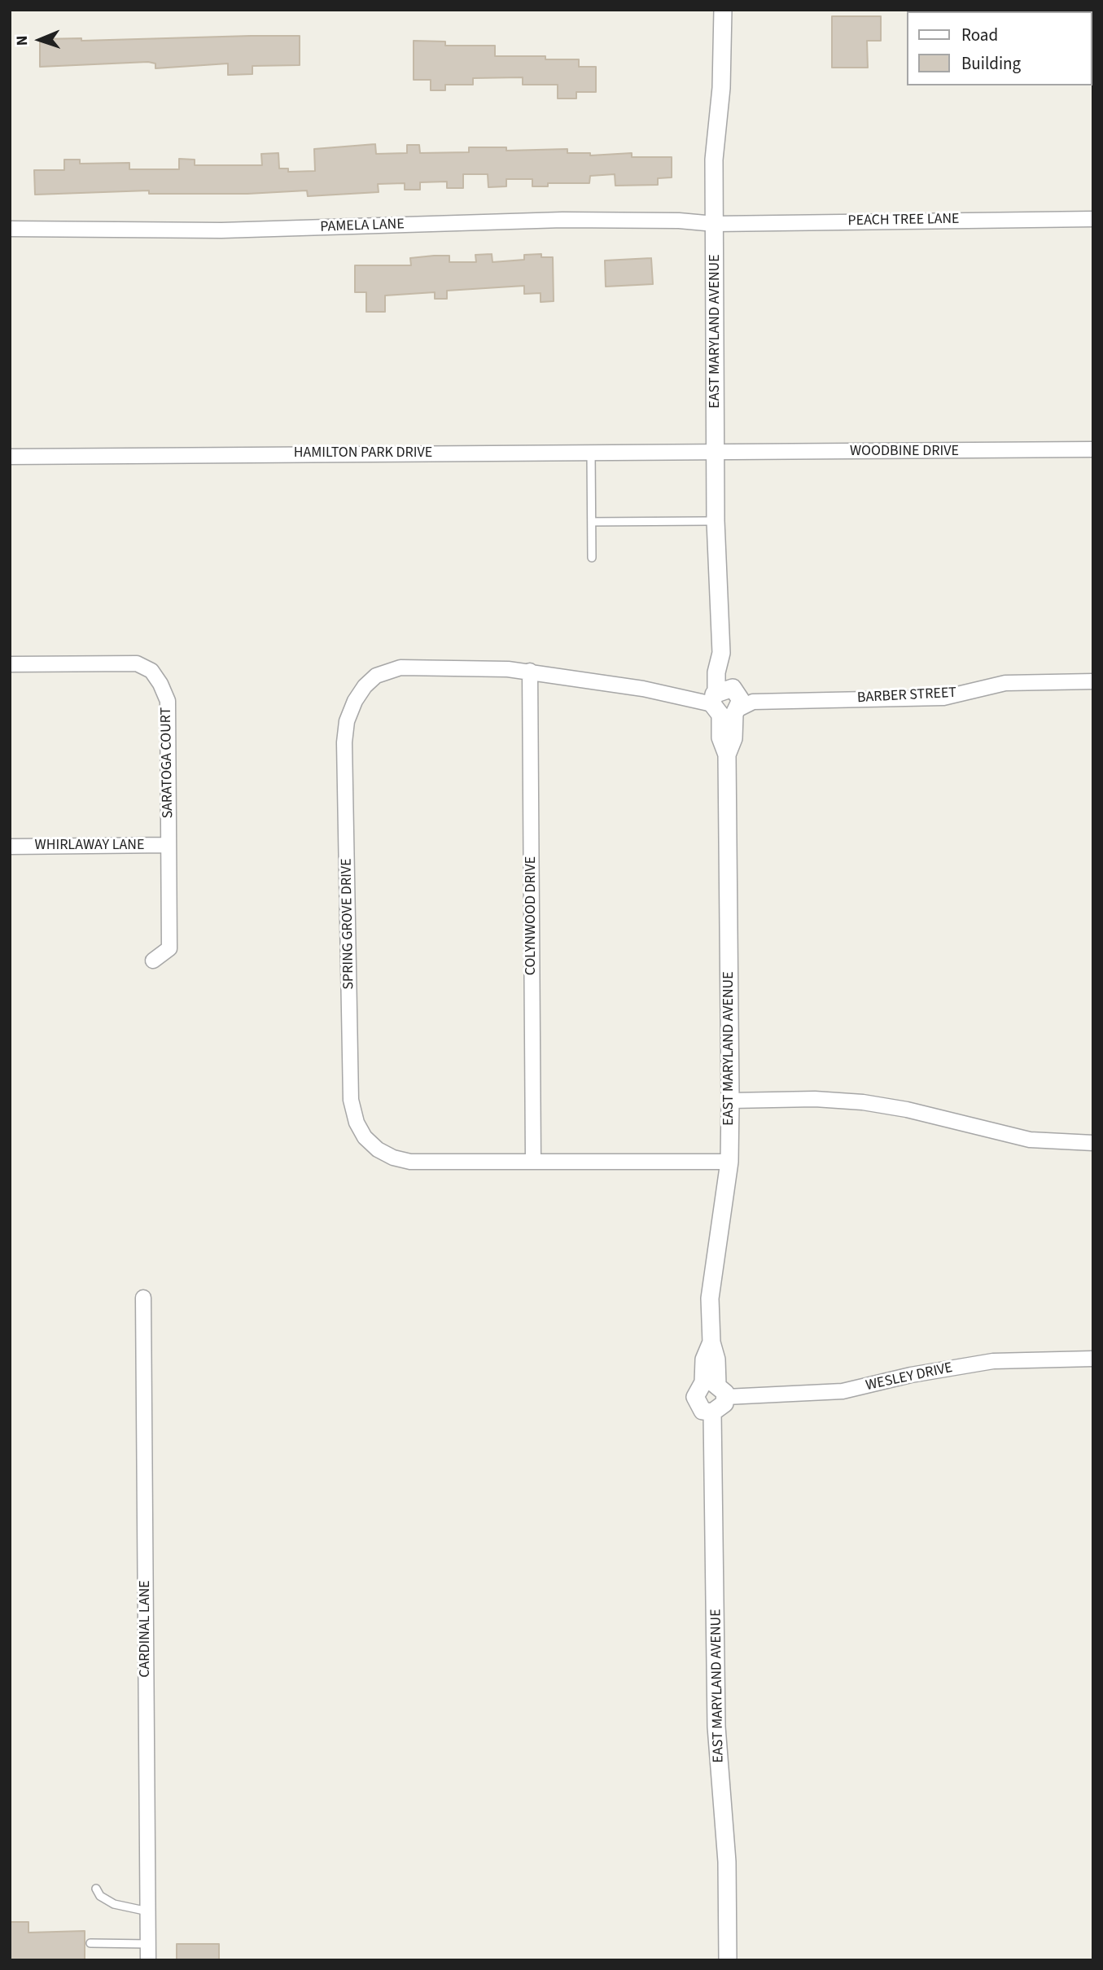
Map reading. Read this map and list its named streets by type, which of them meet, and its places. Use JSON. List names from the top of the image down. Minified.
{"streets":{"street":["PEACH TREE LANE","PAMELA LANE","EAST MARYLAND AVENUE","WOODBINE DRIVE","HAMILTON PARK DRIVE","BARBER STREET","SARATOGA COURT","WHIRLAWAY LANE","COLYNWOOD DRIVE","SPRING GROVE DRIVE","WESLEY DRIVE","CARDINAL LANE"]},"crossings":[["PEACH TREE LANE","PAMELA LANE"],["PEACH TREE LANE","EAST MARYLAND AVENUE"],["PAMELA LANE","EAST MARYLAND AVENUE"],["EAST MARYLAND AVENUE","WOODBINE DRIVE"],["EAST MARYLAND AVENUE","HAMILTON PARK DRIVE"],["EAST MARYLAND AVENUE","BARBER STREET"],["EAST MARYLAND AVENUE","SPRING GROVE DRIVE"],["EAST MARYLAND AVENUE","WESLEY DRIVE"],["WOODBINE DRIVE","HAMILTON PARK DRIVE"],["BARBER STREET","SPRING GROVE DRIVE"],["SARATOGA COURT","WHIRLAWAY LANE"],["COLYNWOOD DRIVE","SPRING GROVE DRIVE"]],"legend":["Road","Building"],"north":"left"}
